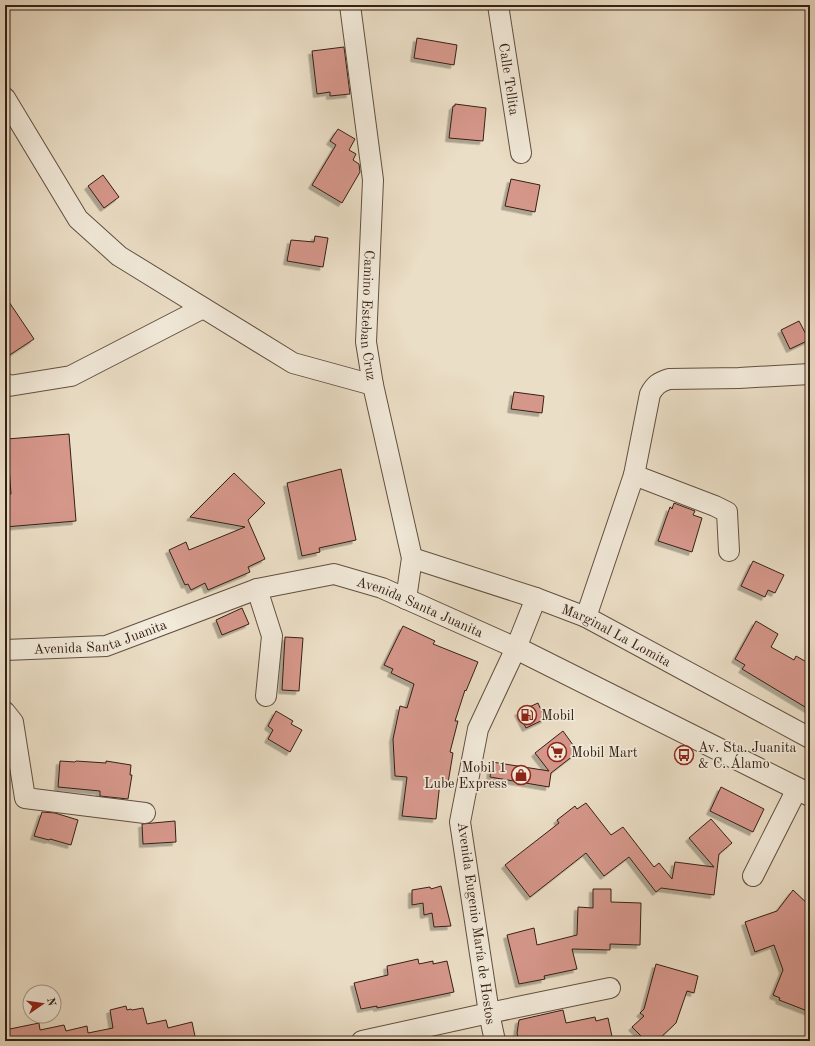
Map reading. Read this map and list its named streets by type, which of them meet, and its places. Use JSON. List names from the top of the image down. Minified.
{"streets":{"street":["Calle Tellita","Camino Esteban Cruz","Avenida Santa Juanita","Marginal La Lomita","Avenida Eugenio María de Hostos"]},"crossings":[["Camino Esteban Cruz","Avenida Santa Juanita"],["Camino Esteban Cruz","Marginal La Lomita"],["Avenida Santa Juanita","Avenida Eugenio María de Hostos"],["Marginal La Lomita","Avenida Eugenio María de Hostos"]],"places":{"fuel station":["Mobil"],"supermarket":["Mobil Mart"],"bus stop":["Av. Sta. Juanita & C. Álamo"],"shop":["Mobil 1 Lube Express"]},"north":"right"}
